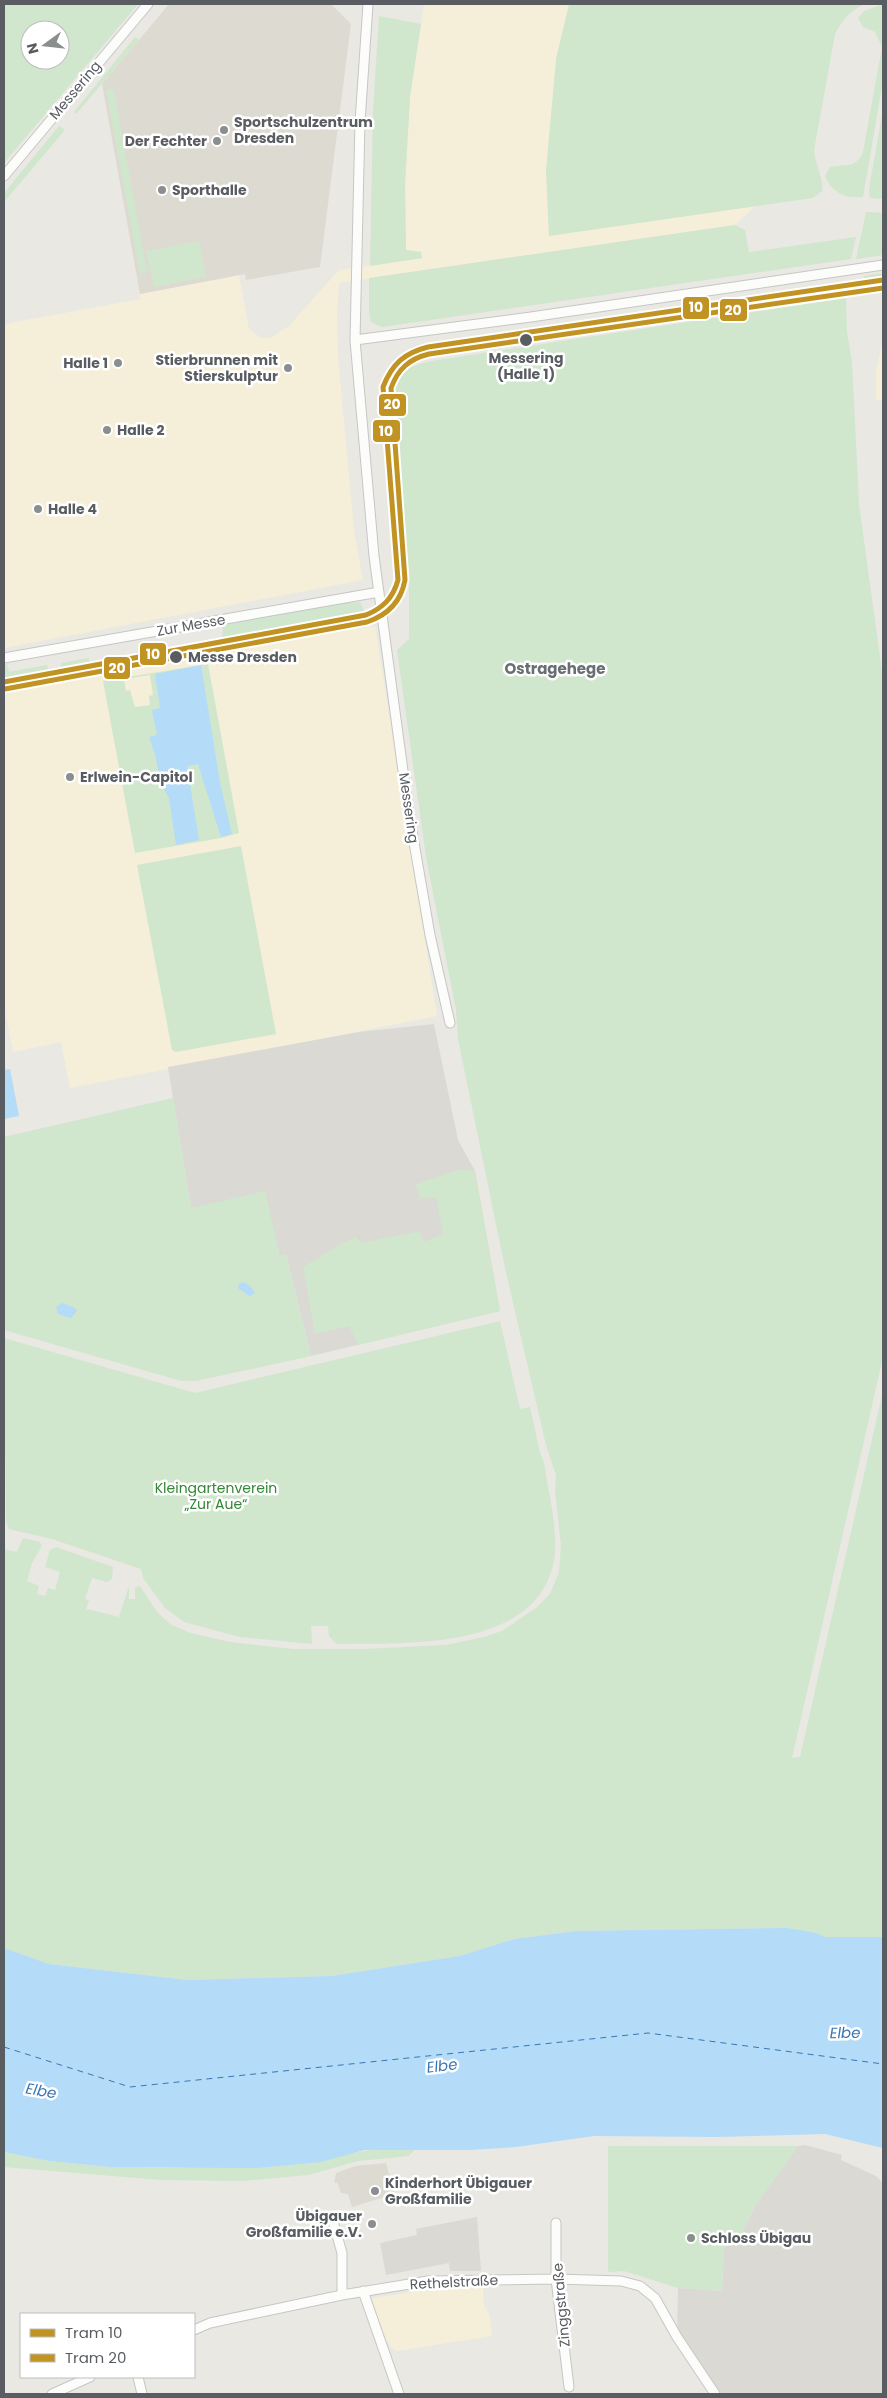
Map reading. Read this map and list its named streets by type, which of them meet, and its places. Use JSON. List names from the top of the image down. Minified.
{"streets":{"street":["Messering","Zur Messe","Rethelstraße","Zinggstraße"]},"crossings":[["Messering","Zur Messe"],["Rethelstraße","Zinggstraße"]],"districts":["Ostragehege"],"water":["Elbe"],"parks":["Kleingartenverein „Zur Aue“"],"places":["Sportschulzentrum Dresden","Der Fechter","Sporthalle","Messering (Halle 1)","Halle 1","Stierbrunnen mit Stierskulptur","Halle 2","Halle 4","Messe Dresden","Erlwein-Capitol","Kinderhort Übigauer Großfamilie","Übigauer Großfamilie e.V.","Schloss Übigau"],"lines":["tram line 10","tram line 20"],"legend":["Tram 10","Tram 20"],"north":"left"}
